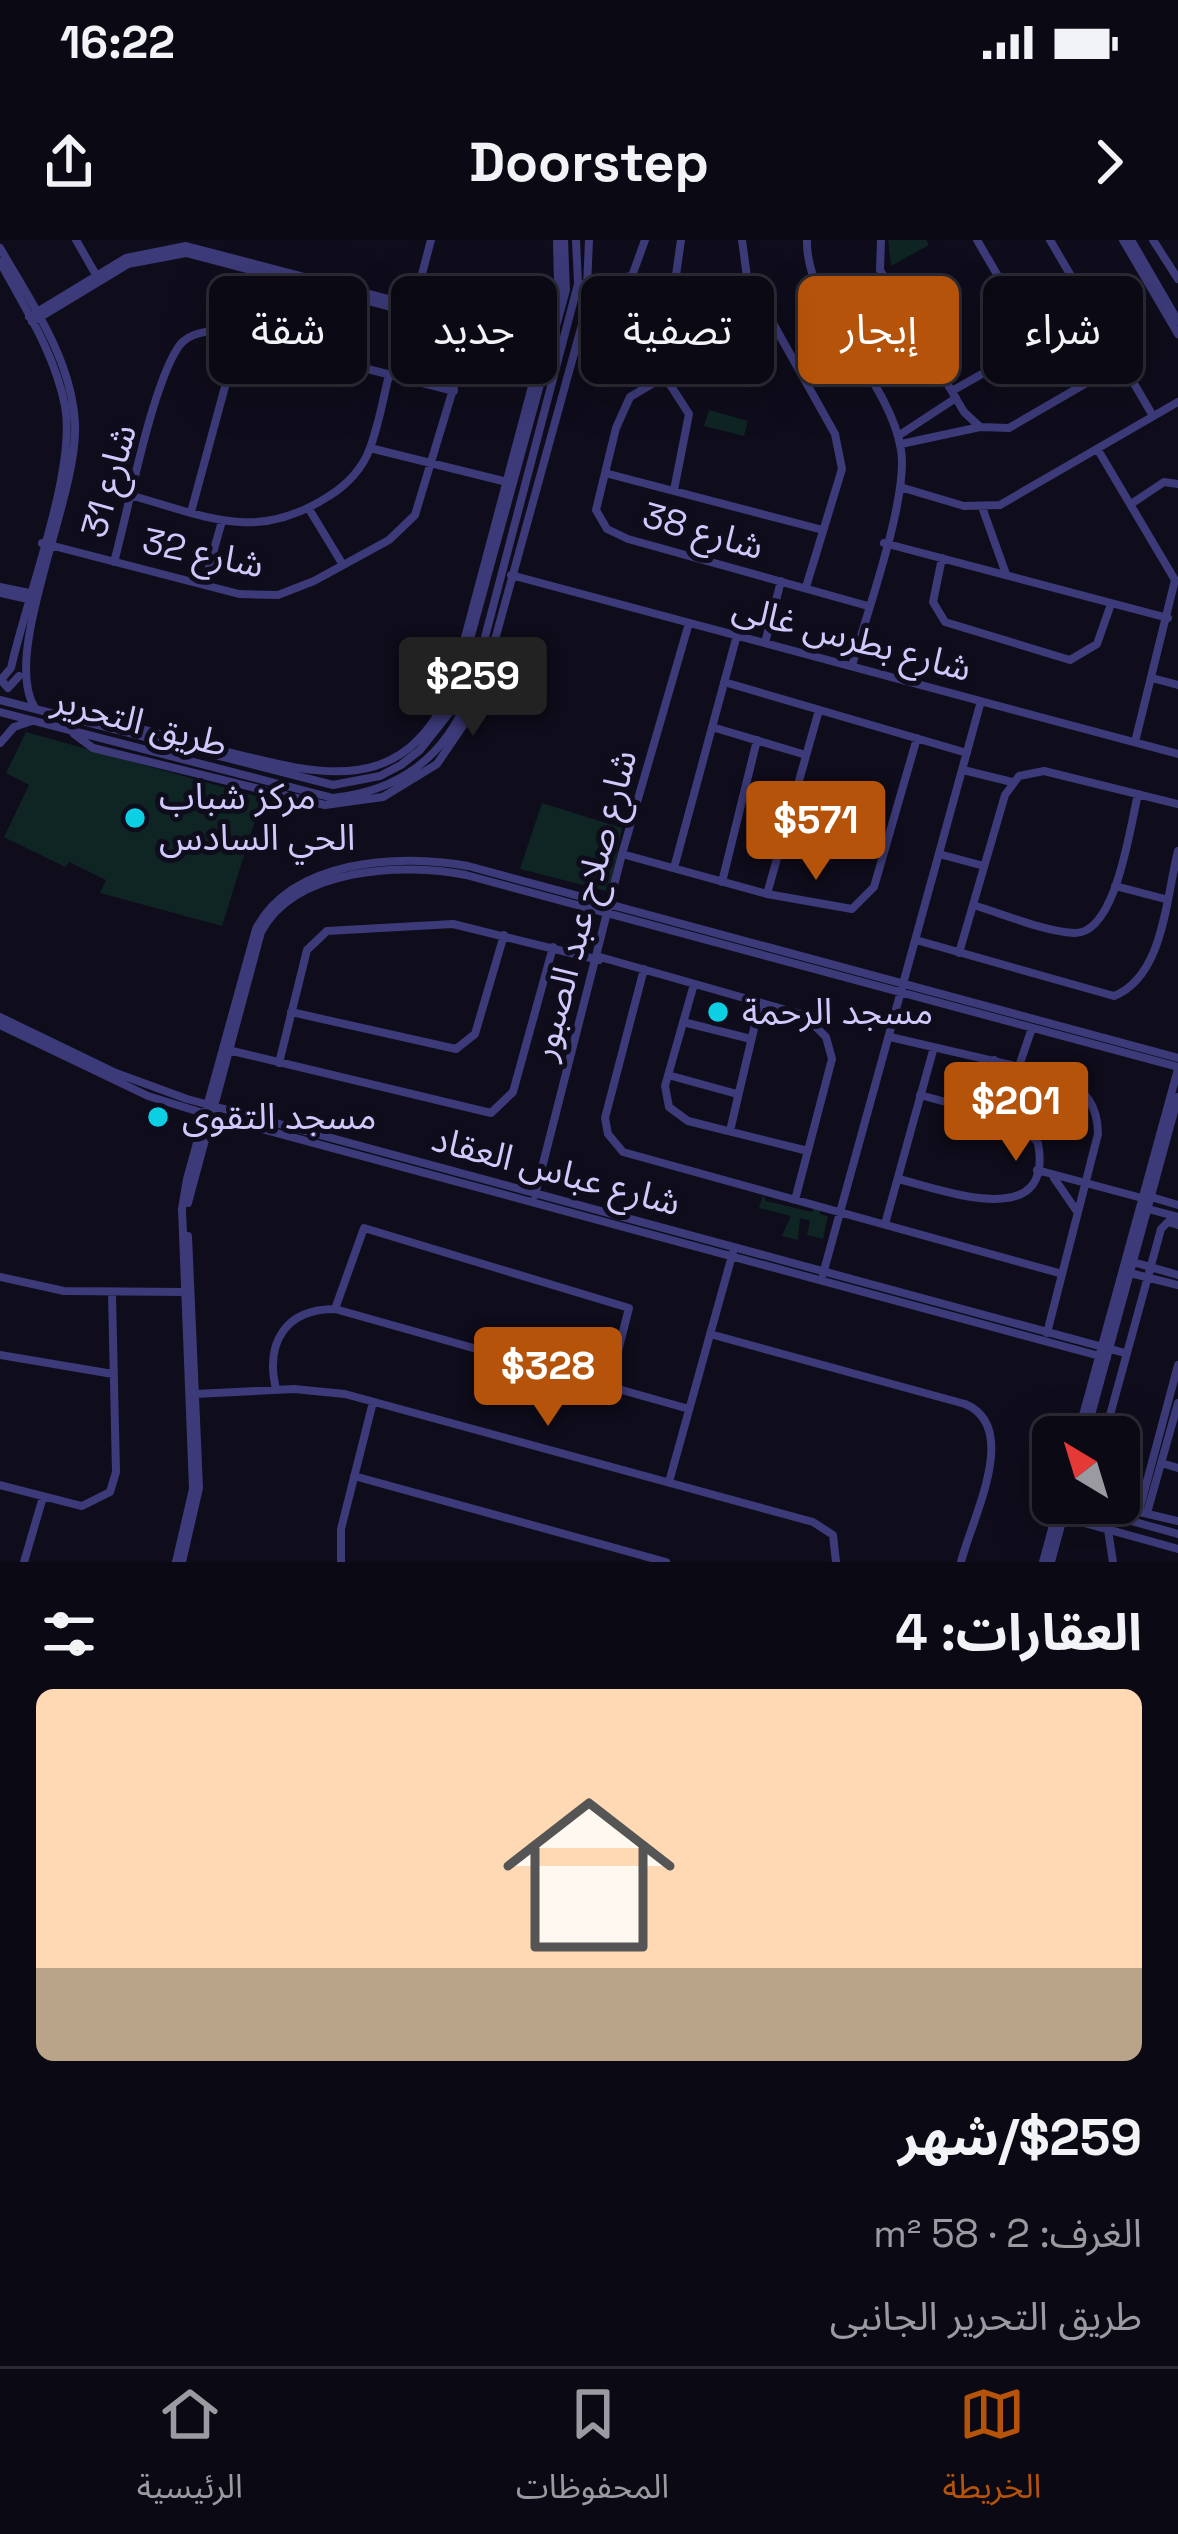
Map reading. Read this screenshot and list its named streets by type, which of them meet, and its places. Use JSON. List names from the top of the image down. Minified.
{"streets":{"street":["شارع 31","شارع 38","شارع 32","شارع بطرس غالى","طريق التحرير","شارع صلاح عبد الصبور","شارع عباس العقاد"]},"crossings":[["شارع 31","شارع 32"],["شارع بطرس غالى","شارع صلاح عبد الصبور"],["شارع صلاح عبد الصبور","شارع عباس العقاد"]],"places":["مركز شباب الحي السادس","مسجد الرحمة","مسجد التقوى"],"north":"top left","page":{"status":"16:22","header":"Doorstep","chip":["شراء","إيجار","تصفية","جديد","شقة"],"price":["$259","$571","$201","$328"],"heading":"العقارات: 4","list":[{"name":"$259/شهر","note":"الغرف: 2 · 58 m² · طريق التحرير الجانبى"}],"tabs":["الخريطة","المحفوظات","الرئيسية"]}}
